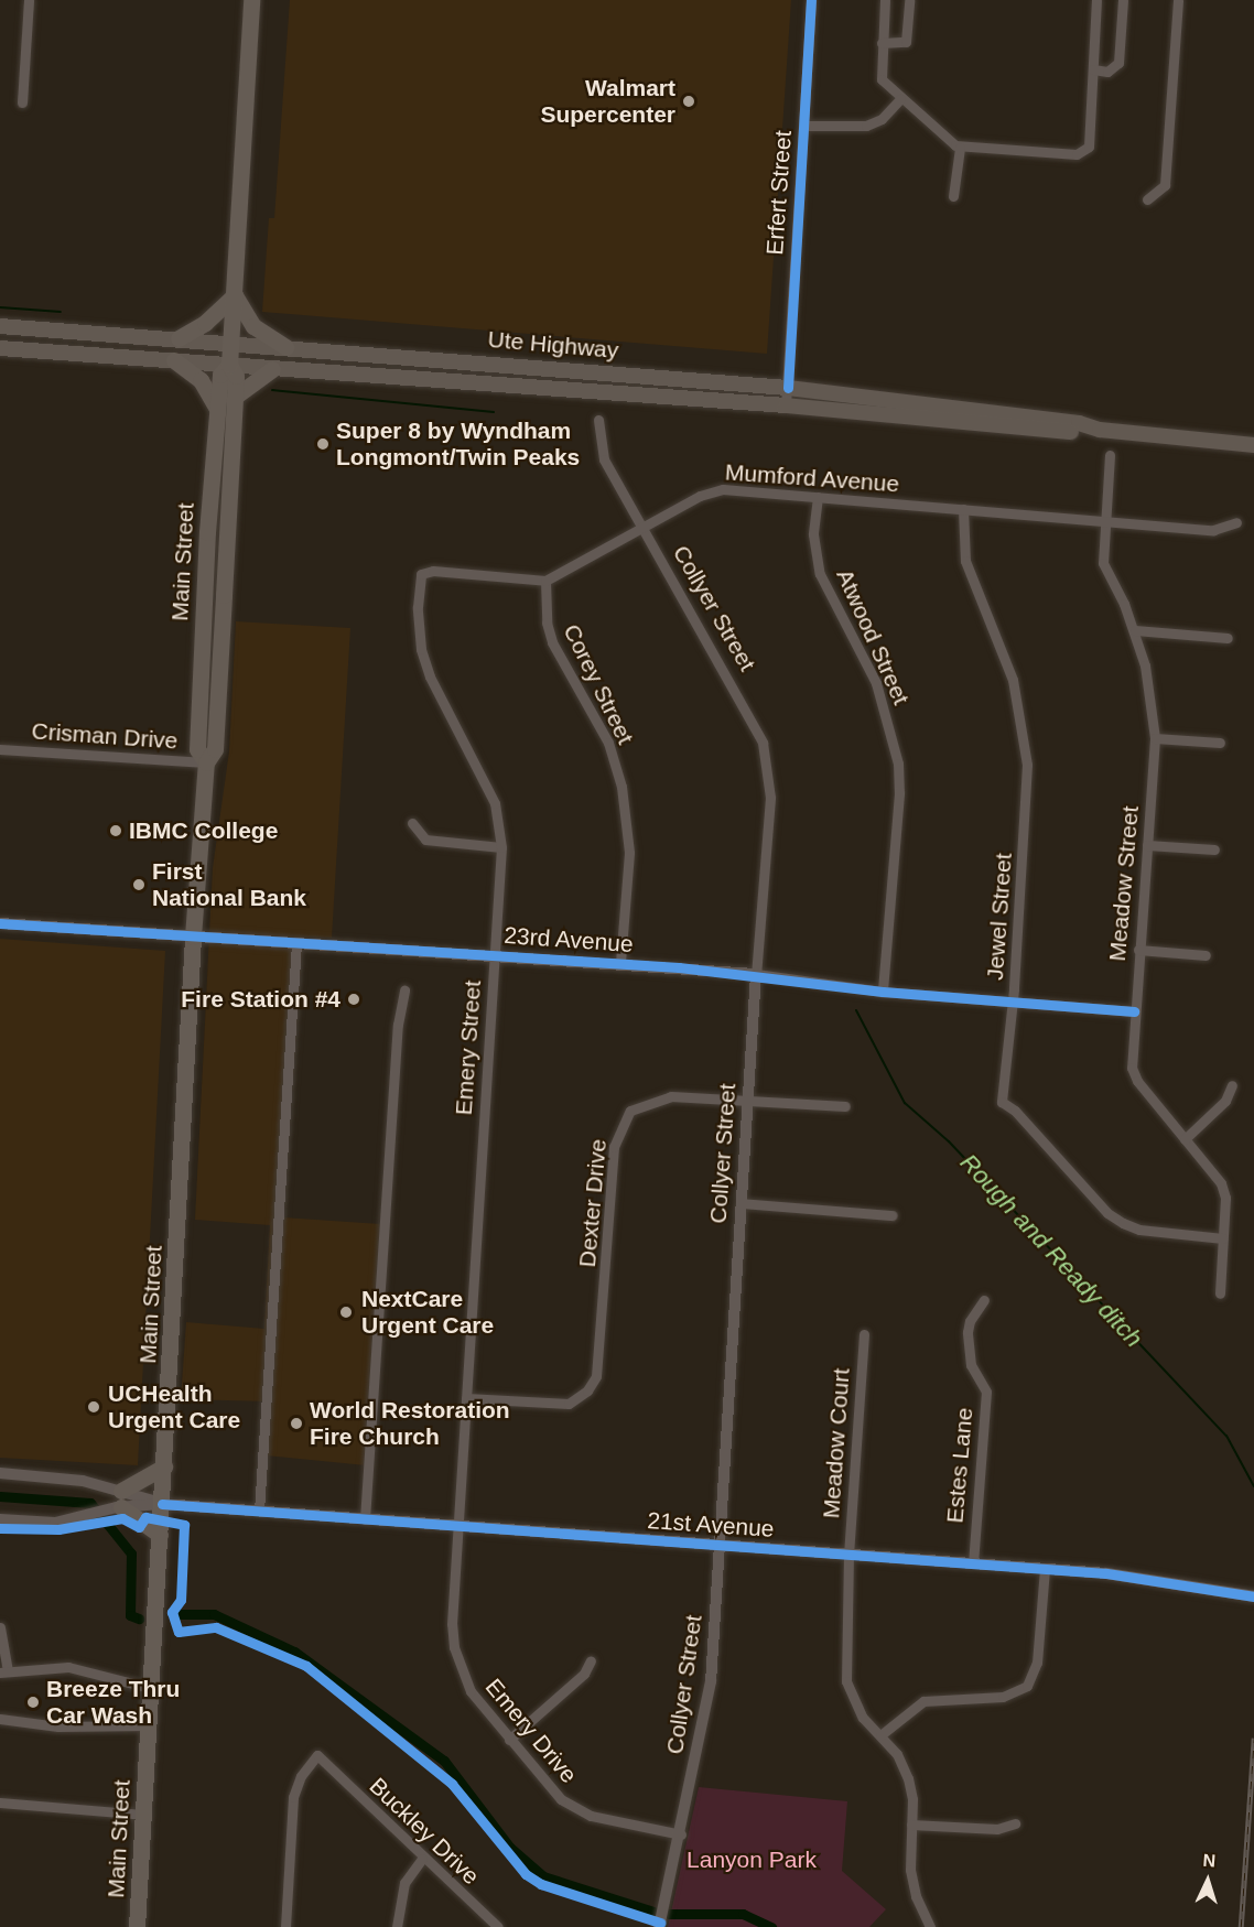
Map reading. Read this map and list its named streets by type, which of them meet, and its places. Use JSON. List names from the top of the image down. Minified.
{"streets":{"highway":["Main Street"],"main road":["Ute Highway"],"street":["Erfert Street","Mumford Avenue","Collyer Street","Atwood Street","Corey Street","Crisman Drive","Meadow Street","Jewel Street","23rd Avenue","Emery Street","Dexter Drive","Meadow Court","Estes Lane","21st Avenue","Emery Drive","Buckley Drive"]},"crossings":[["Erfert Street","Ute Highway"],["Ute Highway","Main Street"],["Mumford Avenue","Collyer Street"],["Mumford Avenue","Atwood Street"],["Mumford Avenue","Corey Street"],["Mumford Avenue","Meadow Street"],["Mumford Avenue","Jewel Street"],["Mumford Avenue","Emery Street"],["Main Street","Crisman Drive"],["Main Street","23rd Avenue"],["Main Street","21st Avenue"],["Collyer Street","23rd Avenue"],["Collyer Street","Dexter Drive"],["Collyer Street","21st Avenue"],["Collyer Street","Emery Drive"],["Atwood Street","23rd Avenue"],["Corey Street","23rd Avenue"],["Corey Street","Emery Street"],["Meadow Street","Jewel Street"],["Meadow Street","23rd Avenue"],["Jewel Street","23rd Avenue"],["23rd Avenue","Emery Street"],["Emery Street","Dexter Drive"],["Emery Street","21st Avenue"],["Emery Street","Emery Drive"],["Meadow Court","21st Avenue"],["Estes Lane","21st Avenue"],["21st Avenue","Emery Drive"]],"water":["Rough and Ready ditch"],"parks":["Lanyon Park"],"places":["Walmart Supercenter","Super 8 by Wyndham Longmont/Twin Peaks","IBMC College","First National Bank","Fire Station #4","NextCare Urgent Care","UCHealth Urgent Care","World Restoration Fire Church","Breeze Thru Car Wash"],"north":"top"}
